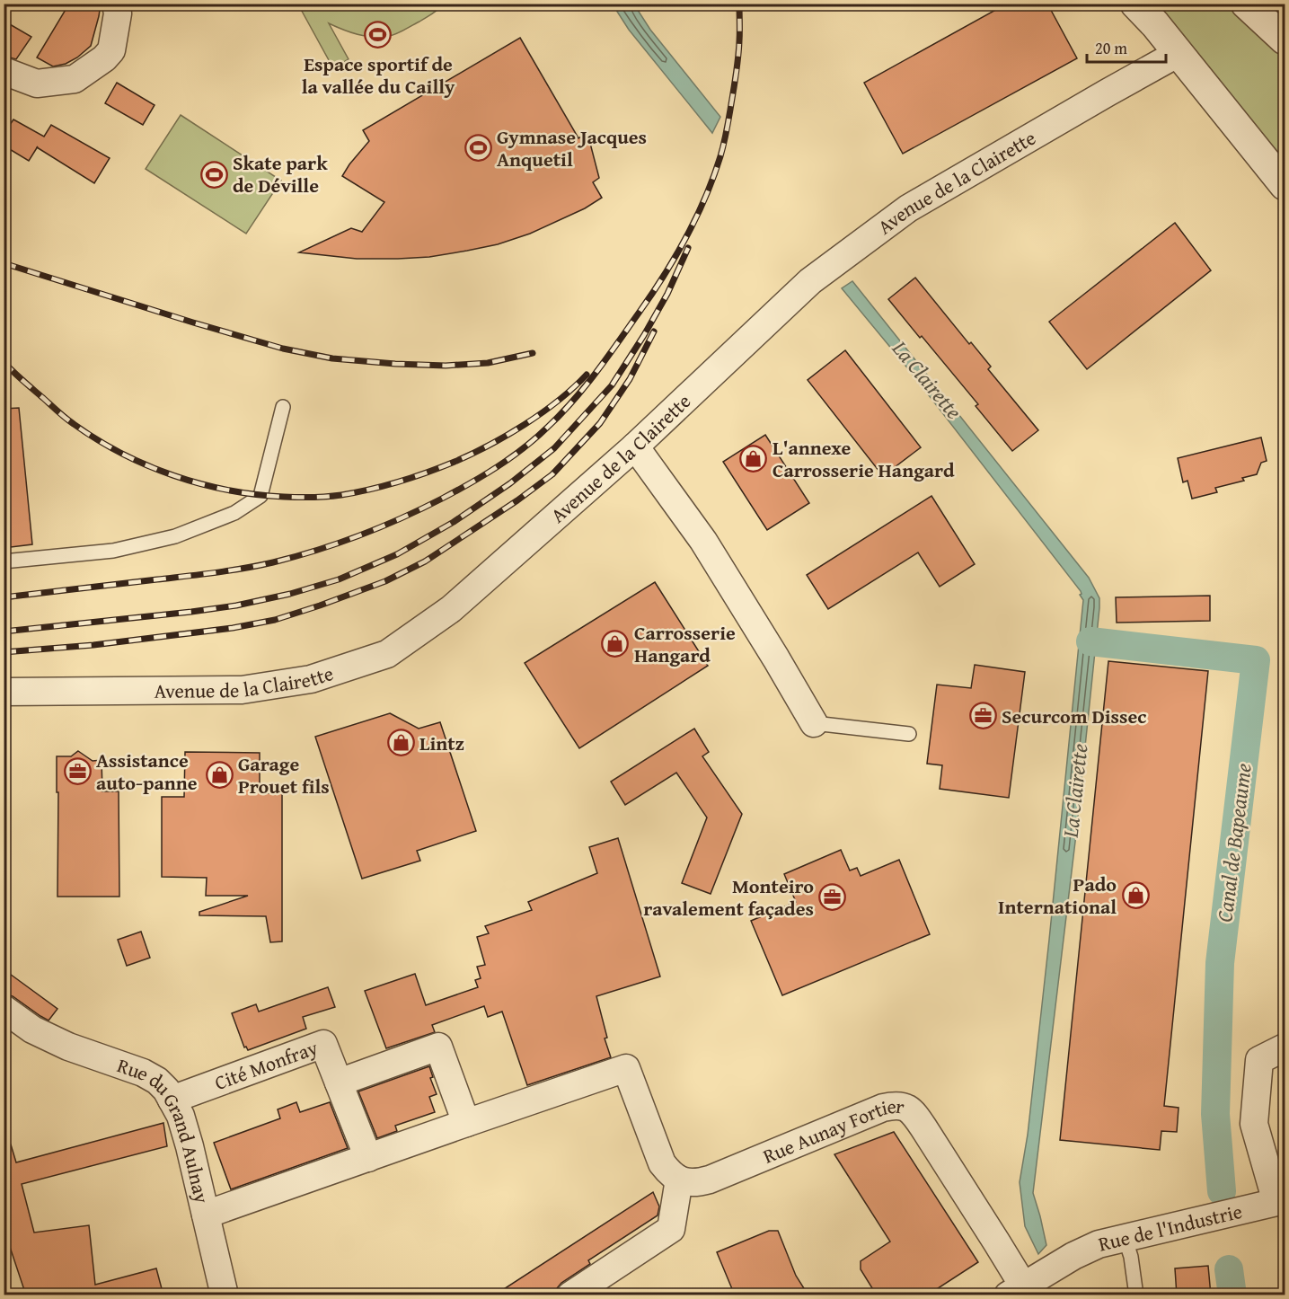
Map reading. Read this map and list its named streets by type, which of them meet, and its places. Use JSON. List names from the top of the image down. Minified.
{"streets":{"street":["Avenue de la Clairette","Cité Monfray","Rue du Grand Aulnay","Rue Aunay Fortier","Rue de l'Industrie"]},"crossings":[["Cité Monfray","Rue du Grand Aulnay"],["Rue Aunay Fortier","Rue de l'Industrie"]],"water":["La Clairette","Canal de Bapeaume"],"places":{"sports":["Espace sportif de la vallée du Cailly","Gymnase Jacques Anquetil","Skate park de Déville"],"shop":["L'annexe Carrosserie Hangard","Carrosserie Hangard","Lintz","Garage Prouet fils","Pado International"],"office":["Securcom Dissec","Assistance auto-panne","Monteiro ravalement façades"]},"scale_bar":"20 m"}
